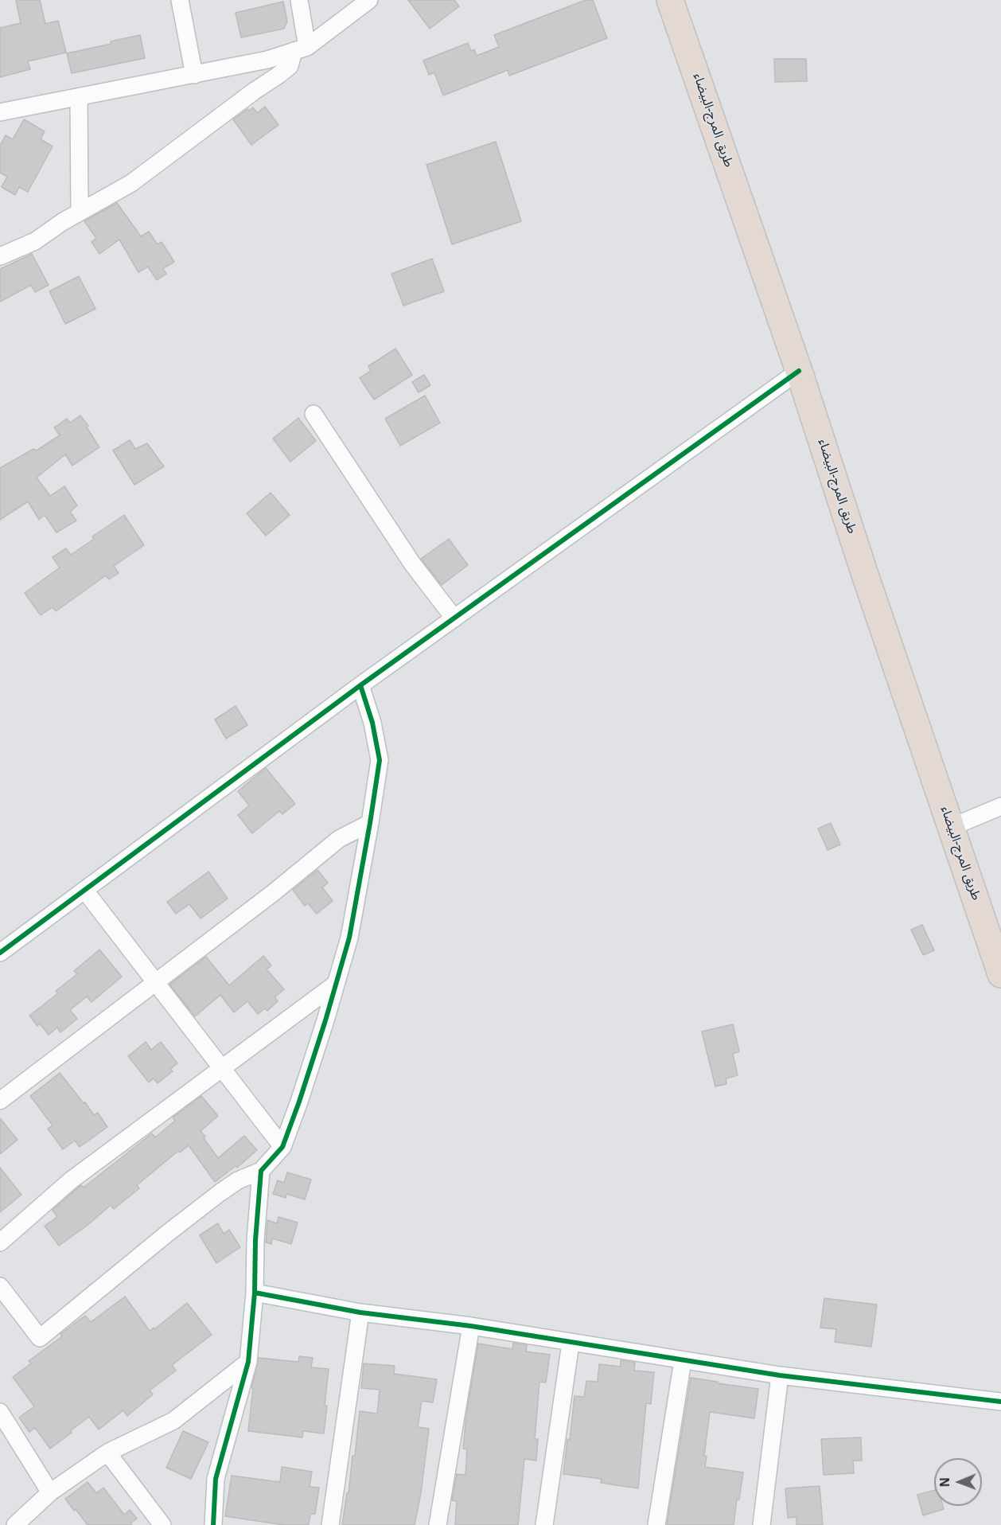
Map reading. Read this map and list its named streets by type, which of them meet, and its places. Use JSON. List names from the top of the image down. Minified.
{"streets":{"highway":["طريق المرج-البيضاء"]},"north":"left"}
